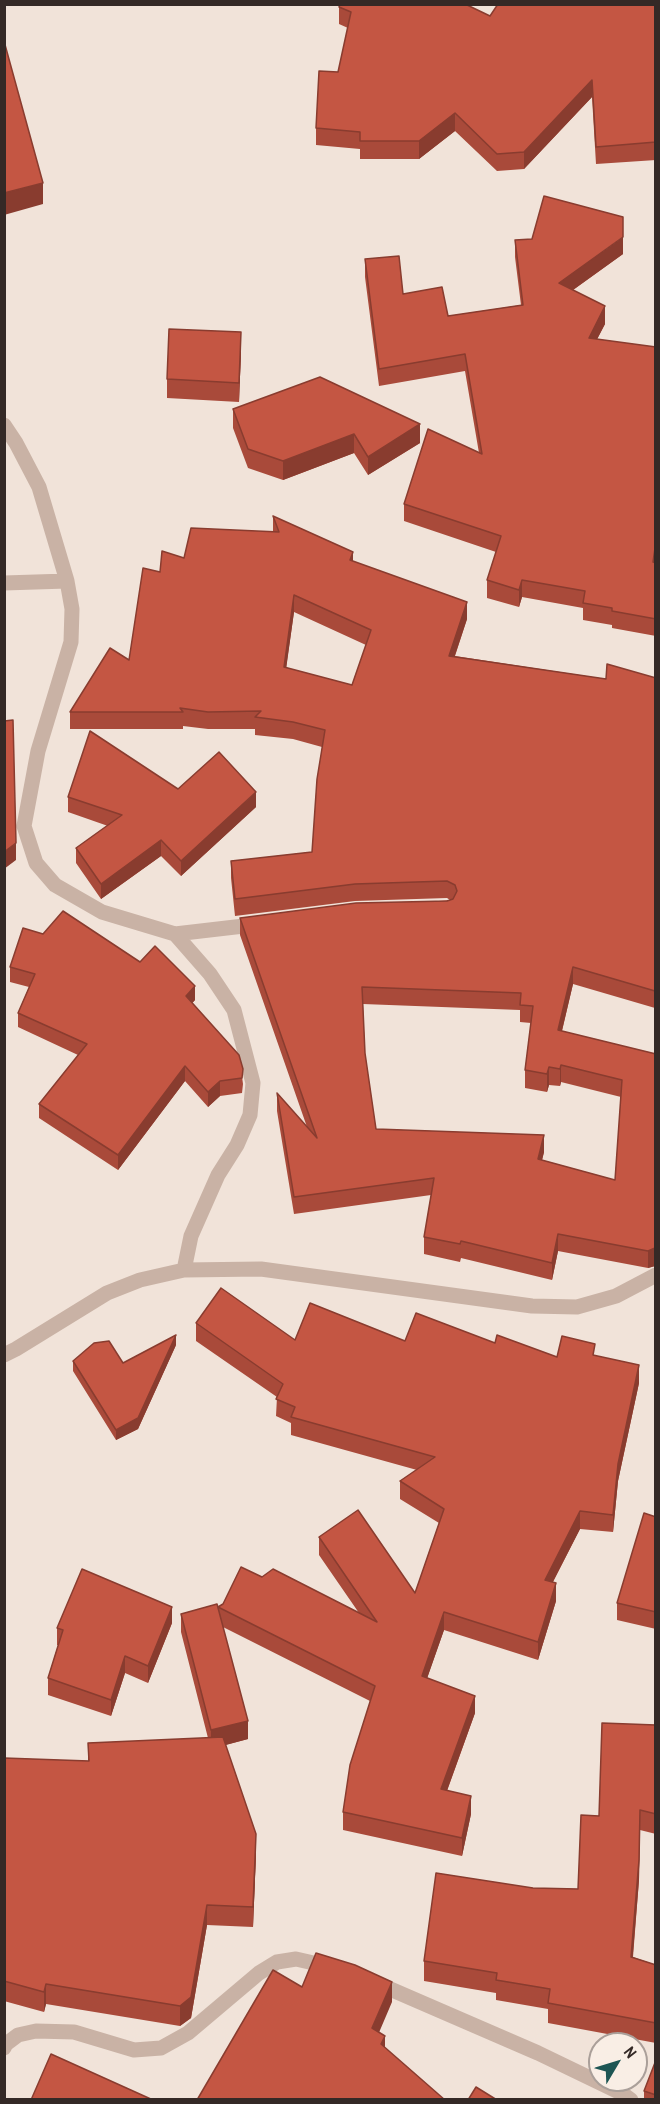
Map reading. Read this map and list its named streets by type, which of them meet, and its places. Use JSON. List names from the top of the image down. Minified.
{"north":"top right"}
